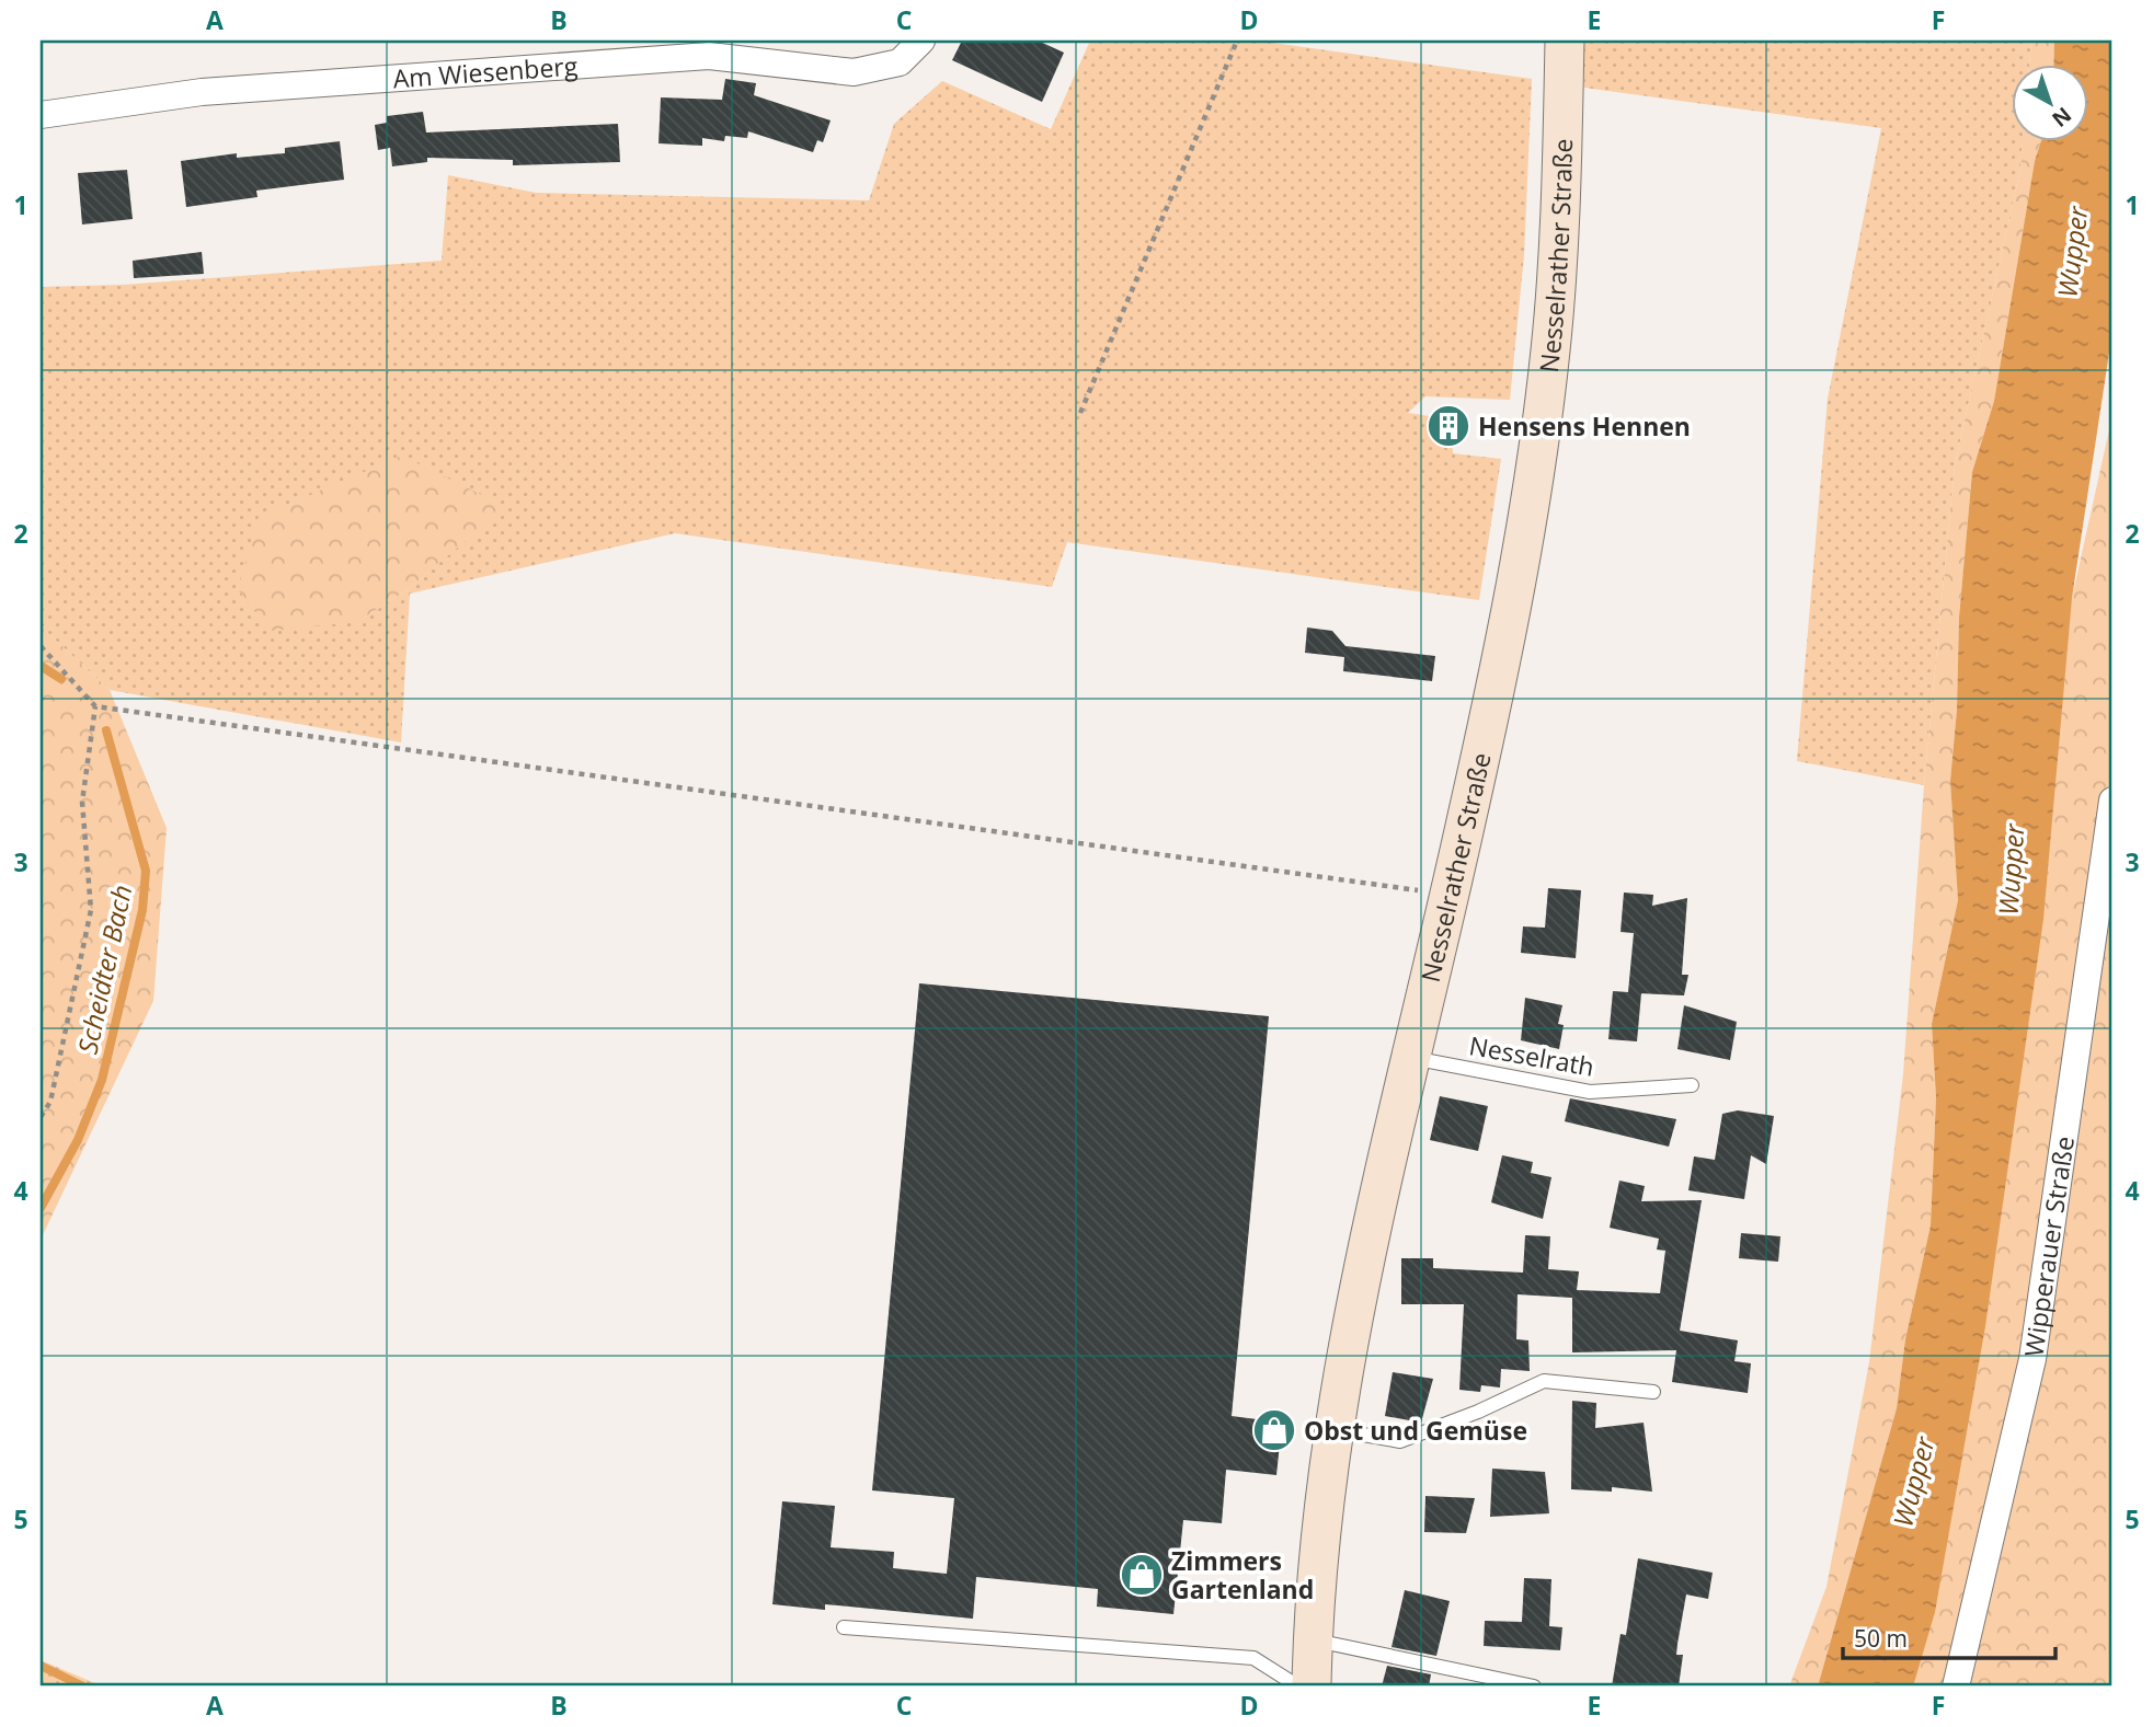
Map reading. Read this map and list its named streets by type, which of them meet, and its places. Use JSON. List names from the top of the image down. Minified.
{"streets":{"main road":["Nesselrather Straße"],"street":["Am Wiesenberg","Wipperauer Straße"],"lane":["Nesselrath"]},"crossings":[["Nesselrather Straße","Nesselrath"]],"water":["Wupper","Scheidter Bach"],"places":{"building":["Hensens Hennen"],"shop":["Obst und Gemüse","Zimmers Gartenland"]},"scale_bar":"50 m","north":"bottom right","grid":{"columns":["A","B","C","D","E","F"],"rows":["1","2","3","4","5"]}}
